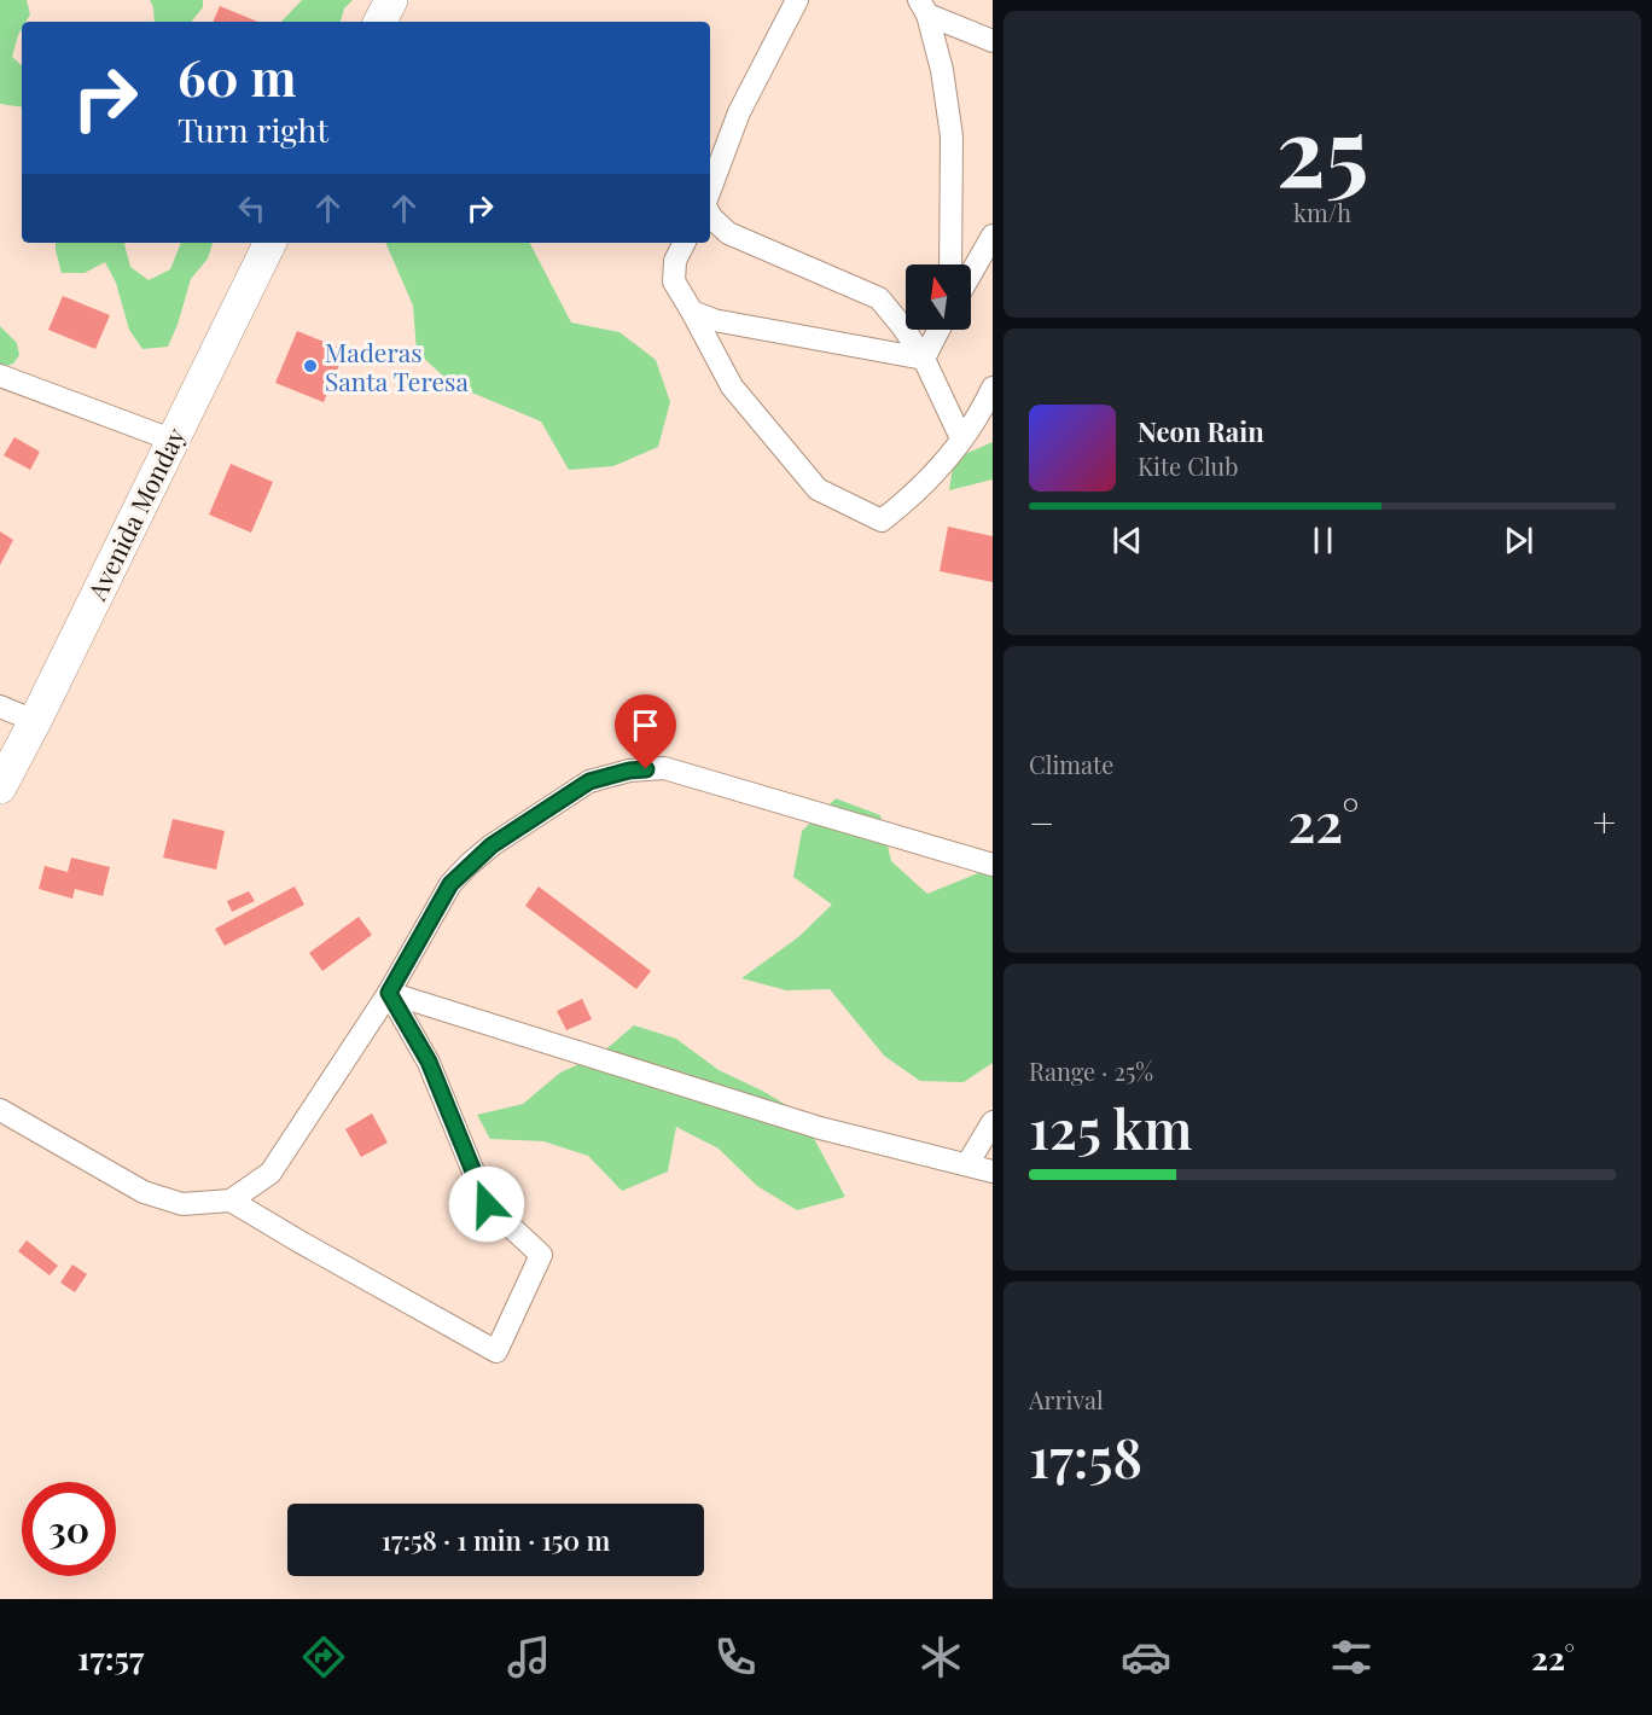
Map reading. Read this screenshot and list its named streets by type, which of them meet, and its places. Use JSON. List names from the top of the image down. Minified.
{"streets":{"main road":["Avenida Monday"]},"places":["Maderas Santa Teresa"],"north":"top","page":{"tile":[["25","km/h"],"Climate",["Range · 25%","125 km"],["Arrival","17:58"]],"turn":["60 m","Turn right"],"song":["Neon Rain","Kite Club"],"heat":["−","22°","+"],"limit":"30","trip":"17:58 · 1 min · 150 m","tabs":["17:57","22°"]}}
